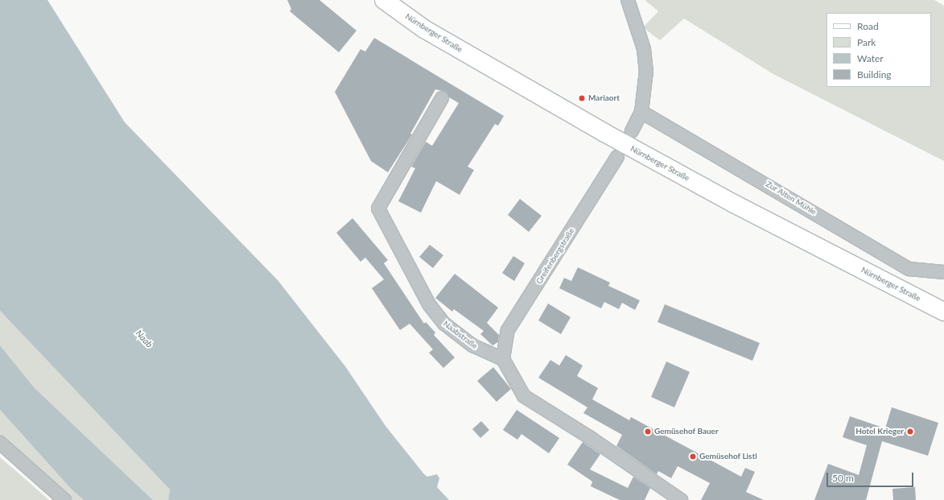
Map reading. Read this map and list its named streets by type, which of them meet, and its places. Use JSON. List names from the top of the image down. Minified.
{"streets":{"main road":["Nürnberger Straße"],"street":["Zur Alten Mühle","Greifenbergstraße","Naabstraße"]},"crossings":[["Greifenbergstraße","Naabstraße"]],"water":["Naab"],"places":["Mariaort","Gemüsehof Bauer","Hotel Krieger","Gemüsehof Listl"],"legend":["Road","Park","Water","Building"],"scale_bar":"50 m"}
